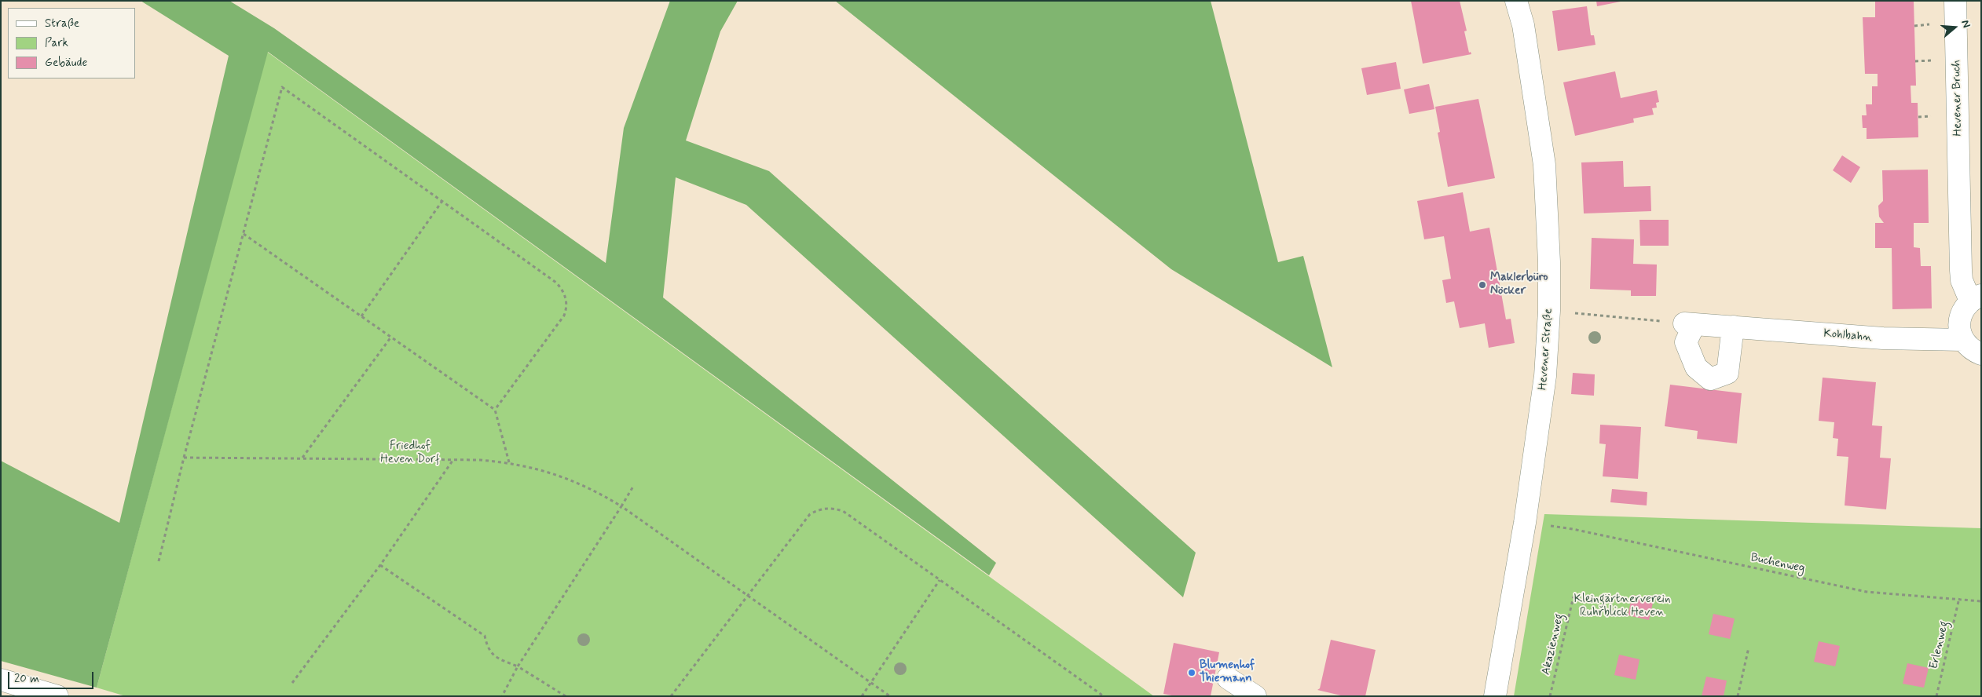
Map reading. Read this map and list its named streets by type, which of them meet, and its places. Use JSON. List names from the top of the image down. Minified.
{"streets":{"street":["Hevener Bruch","Kohlbahn","Hevener Straße"],"path":["Buchenweg","Akazienweg","Erlenweg"]},"crossings":[["Buchenweg","Erlenweg"]],"parks":["Friedhof Heven Dorf","Kleingärtnerverein Ruhrblick Heven"],"places":["Maklerbüro Nöcker","Blumenhof Thiemann"],"legend":["Straße","Park","Gebäude"],"scale_bar":"20 m","north":"right"}
